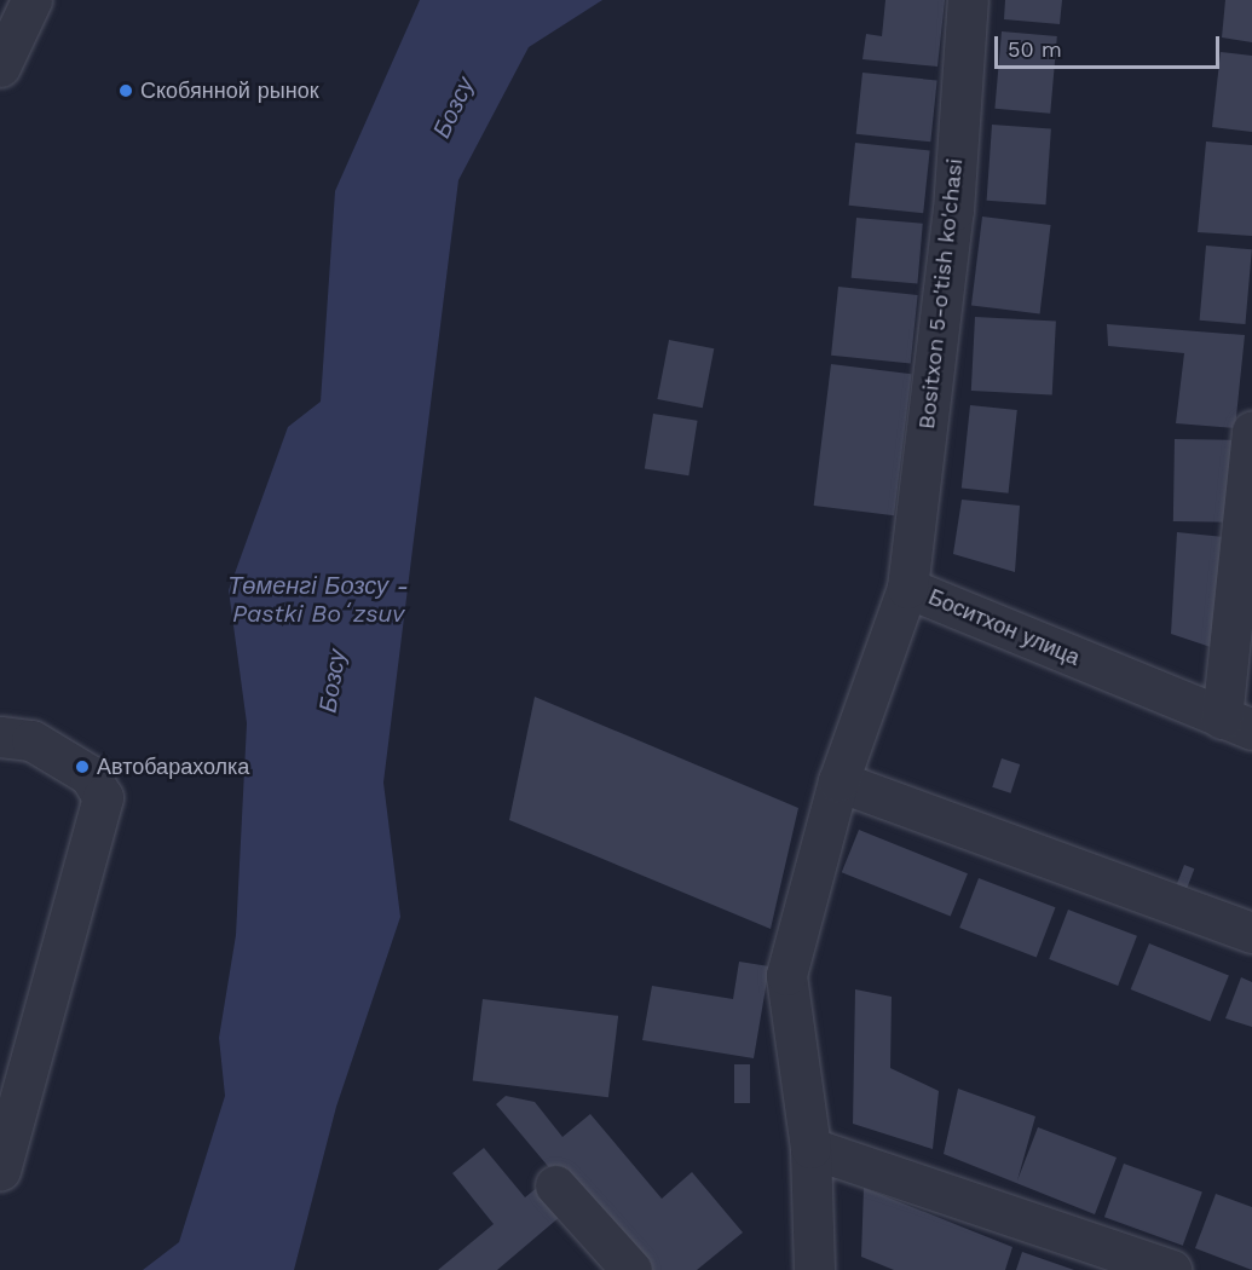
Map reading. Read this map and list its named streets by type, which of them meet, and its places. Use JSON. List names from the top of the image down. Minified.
{"streets":{"street":["Bositxon 5-o'tish ko'chasi","Боситхон улица"]},"crossings":[["Bositxon 5-o'tish ko'chasi","Боситхон улица"]],"water":["Бозсу","Төменгі Бозсу - Pastki Boʻzsuv"],"places":["Скобянной рынок","Автобарахолка"],"scale_bar":"50 m"}
